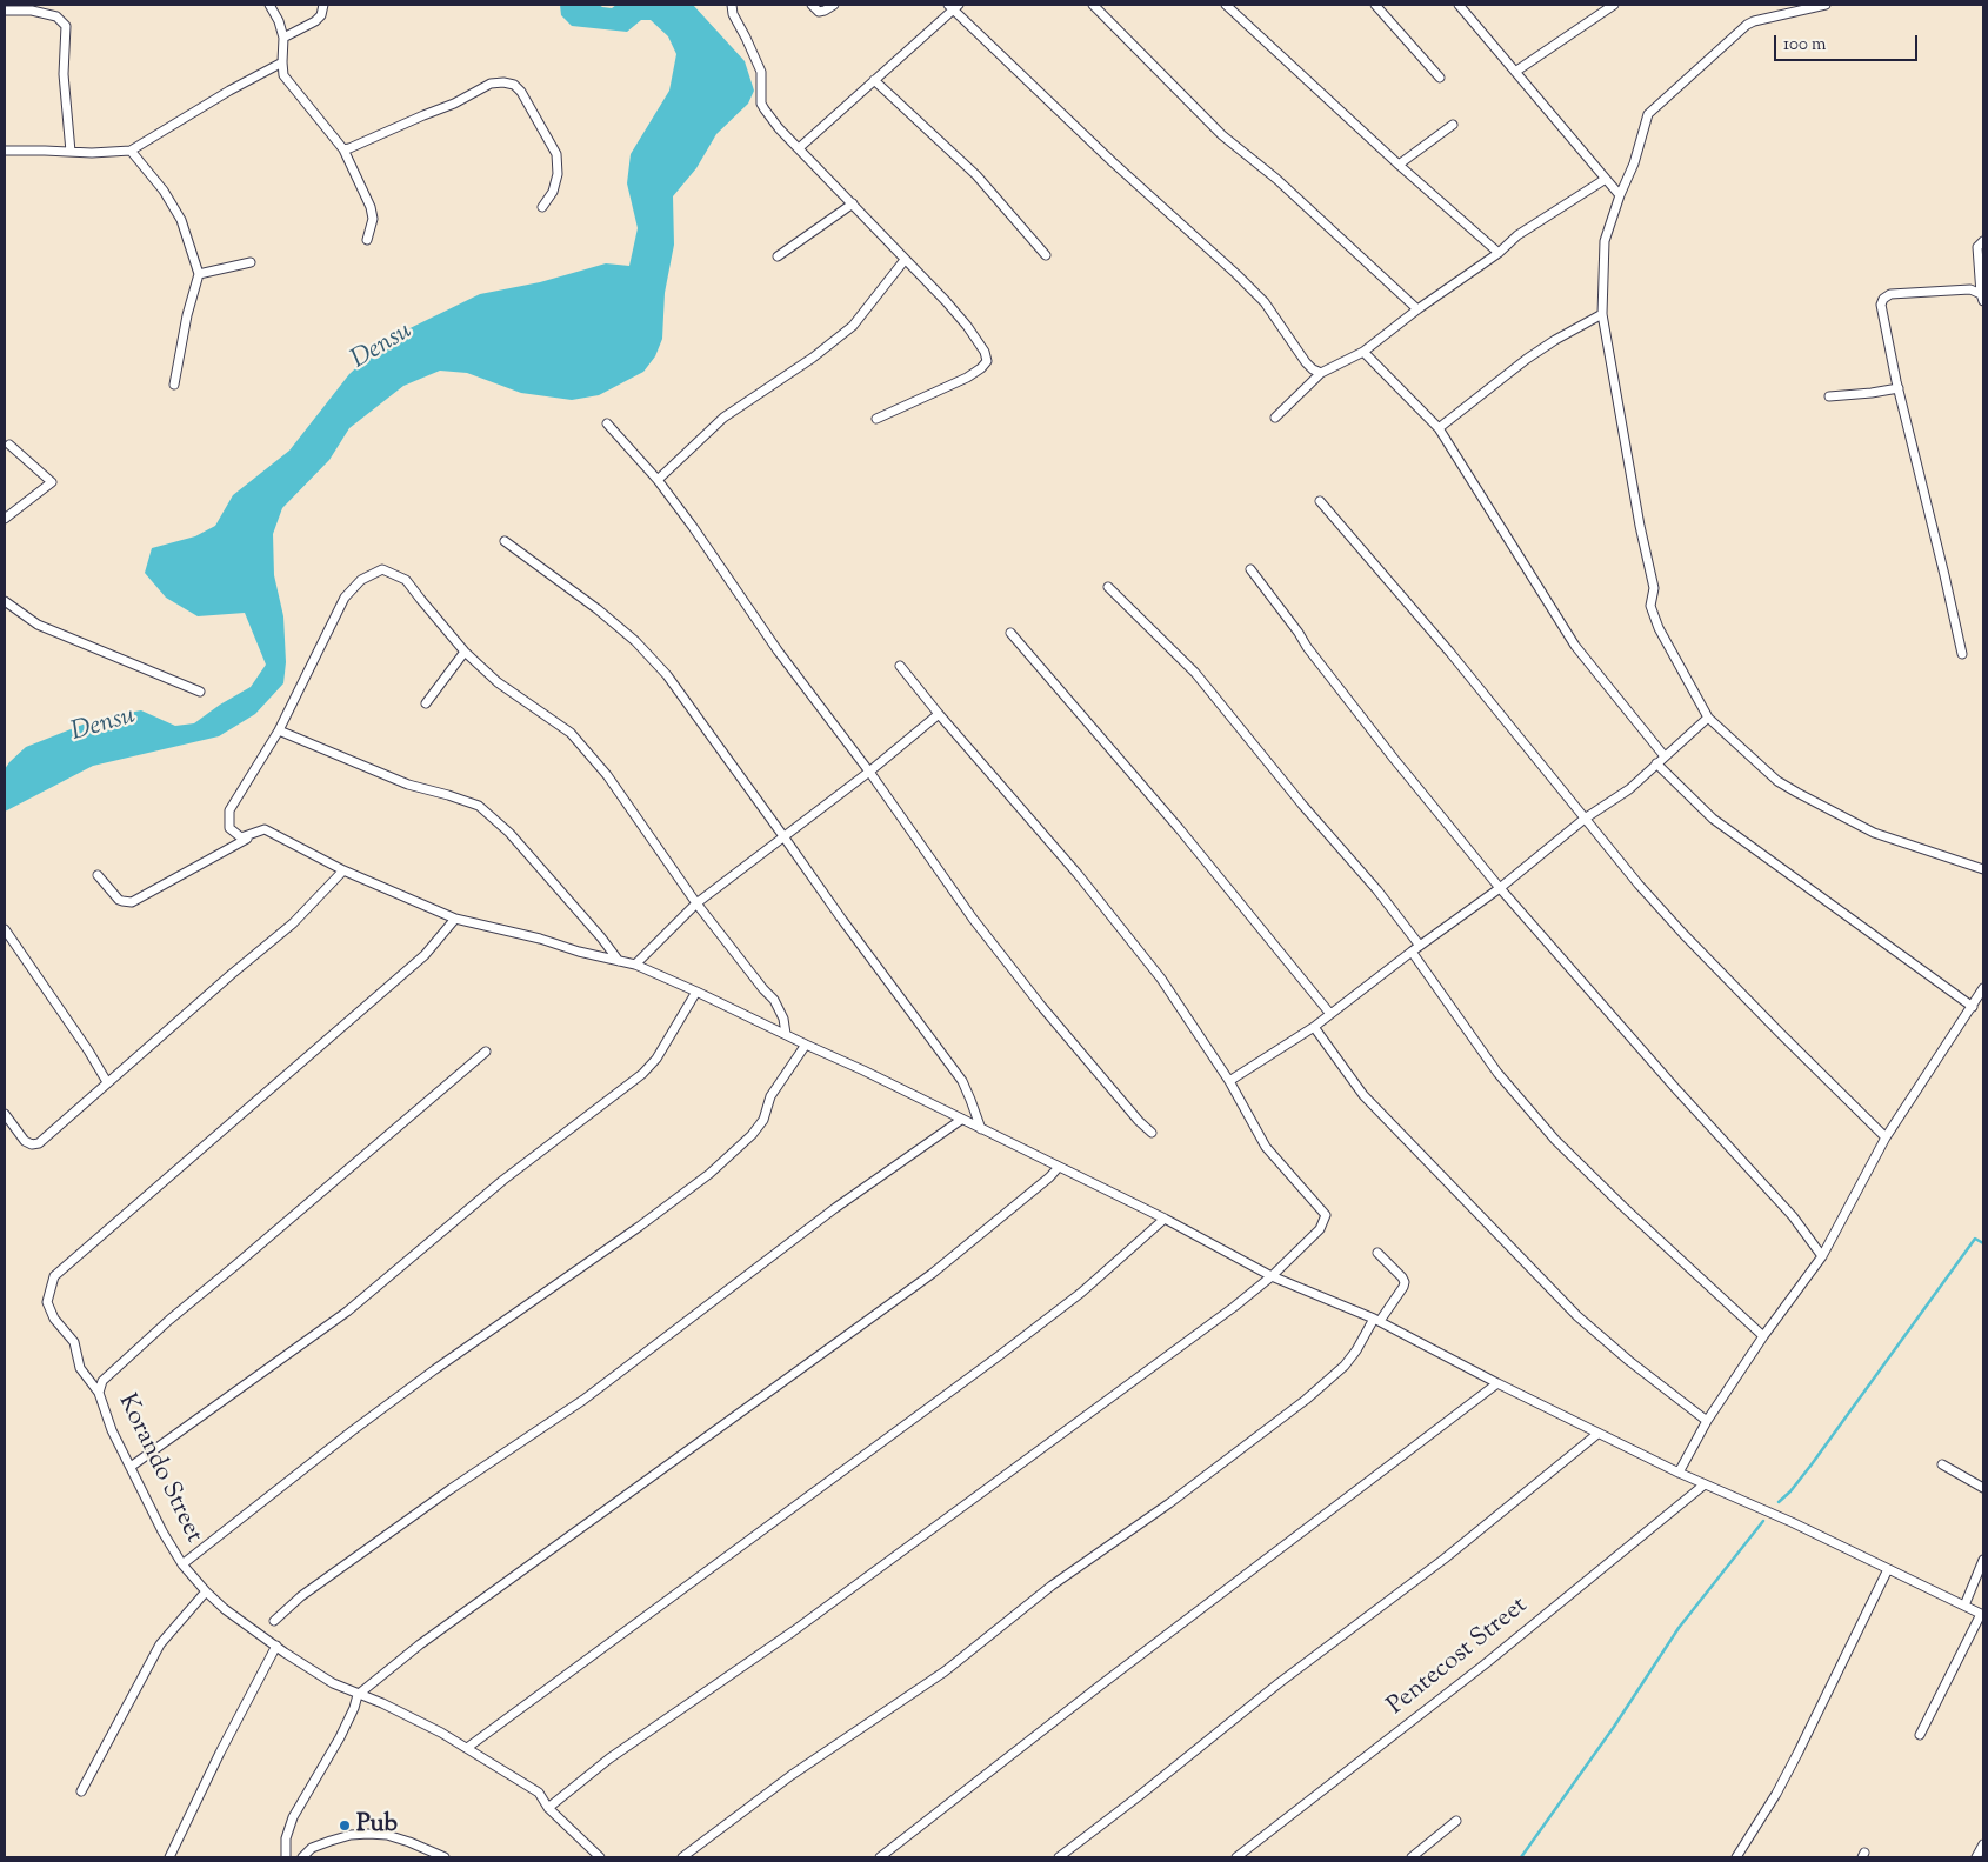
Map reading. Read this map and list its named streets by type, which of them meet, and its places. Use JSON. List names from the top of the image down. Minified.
{"streets":{"street":["Korando Street","Pentecost Street"]},"water":["Densu"],"places":["Pub"],"scale_bar":"100 m"}
